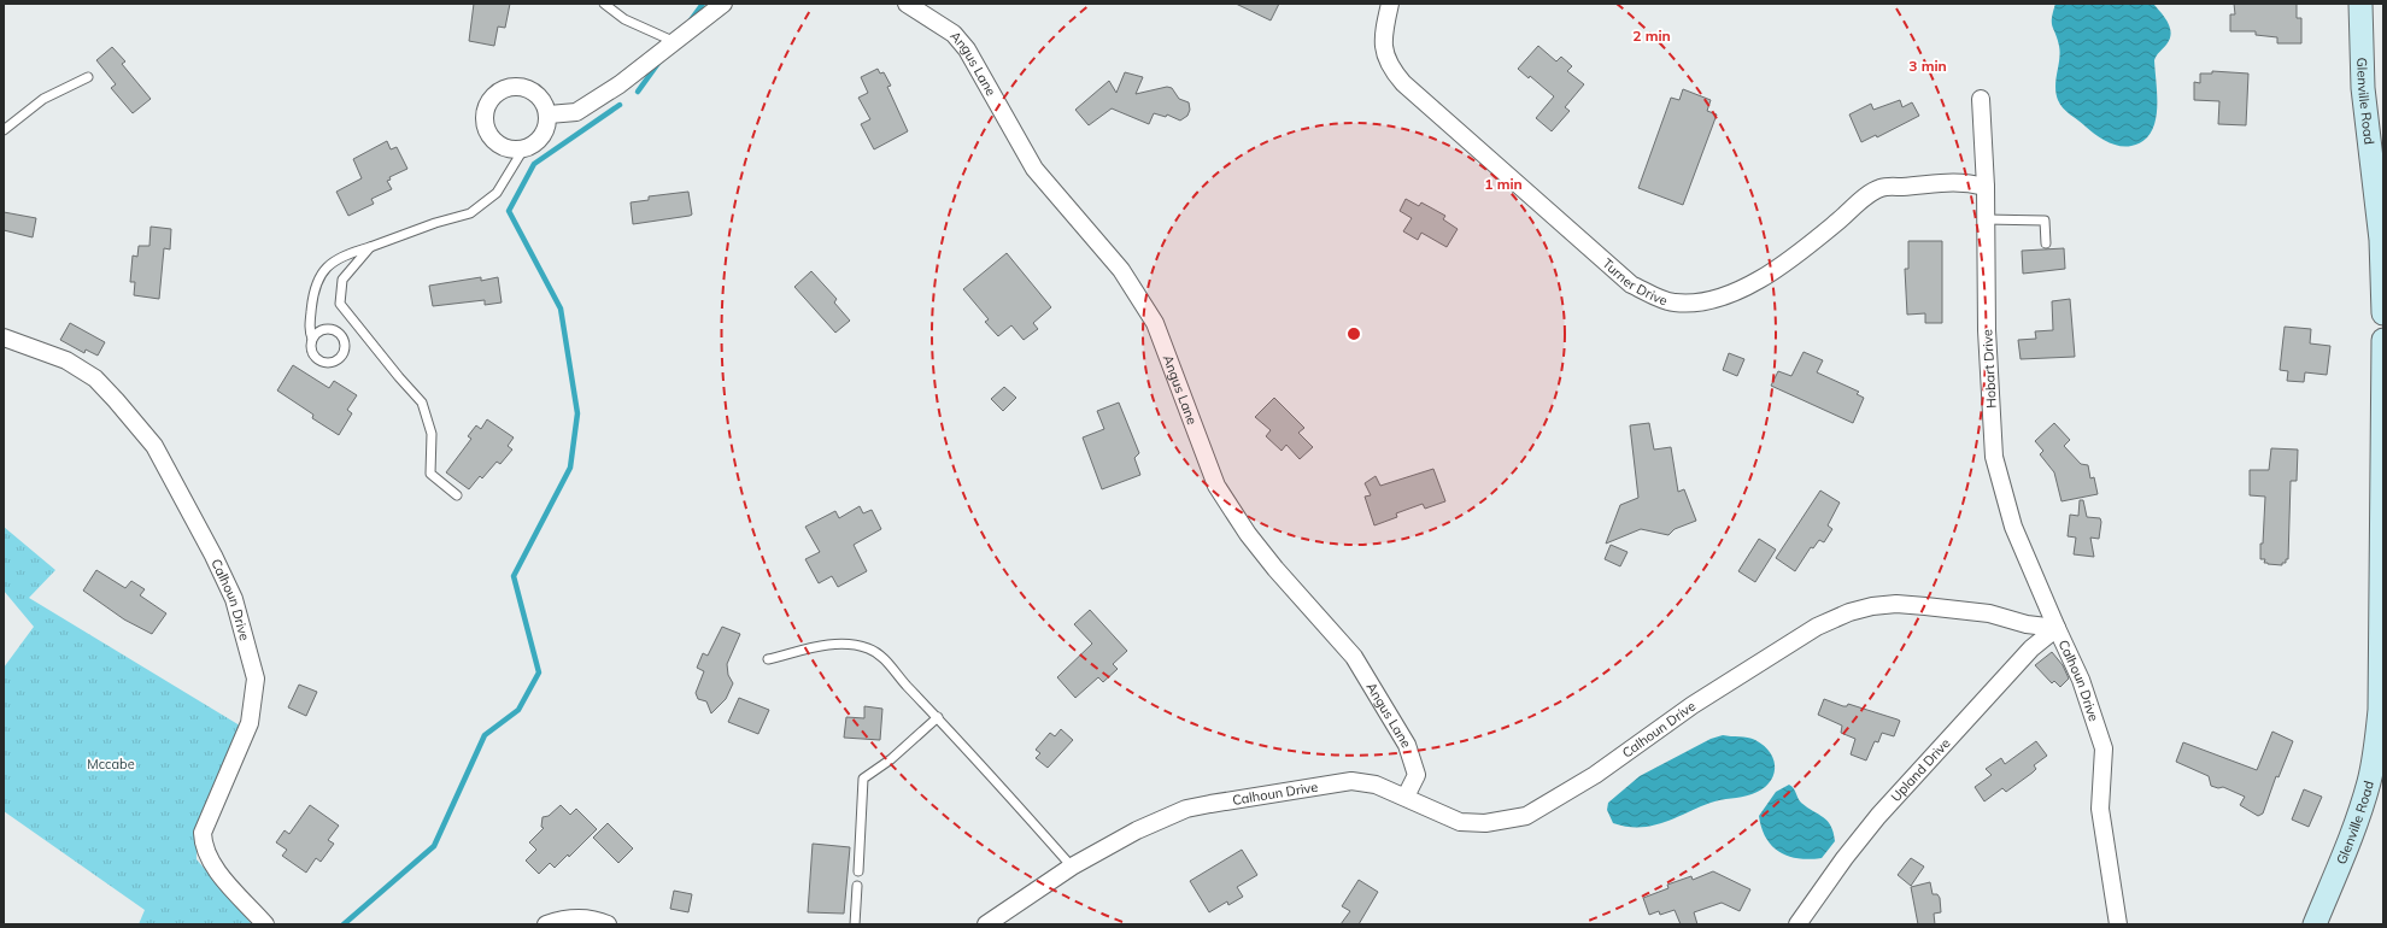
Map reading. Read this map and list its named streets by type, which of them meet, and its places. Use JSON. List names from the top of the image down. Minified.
{"streets":{"main road":["Glenville Road"],"street":["Angus Lane","Turner Drive","Hobart Drive","Calhoun Drive","Upland Drive"]},"crossings":[["Angus Lane","Calhoun Drive"],["Turner Drive","Hobart Drive"],["Hobart Drive","Calhoun Drive"],["Hobart Drive","Upland Drive"],["Calhoun Drive","Upland Drive"]],"parks":["Mccabe"],"rings":["2 min","3 min","1 min"]}
